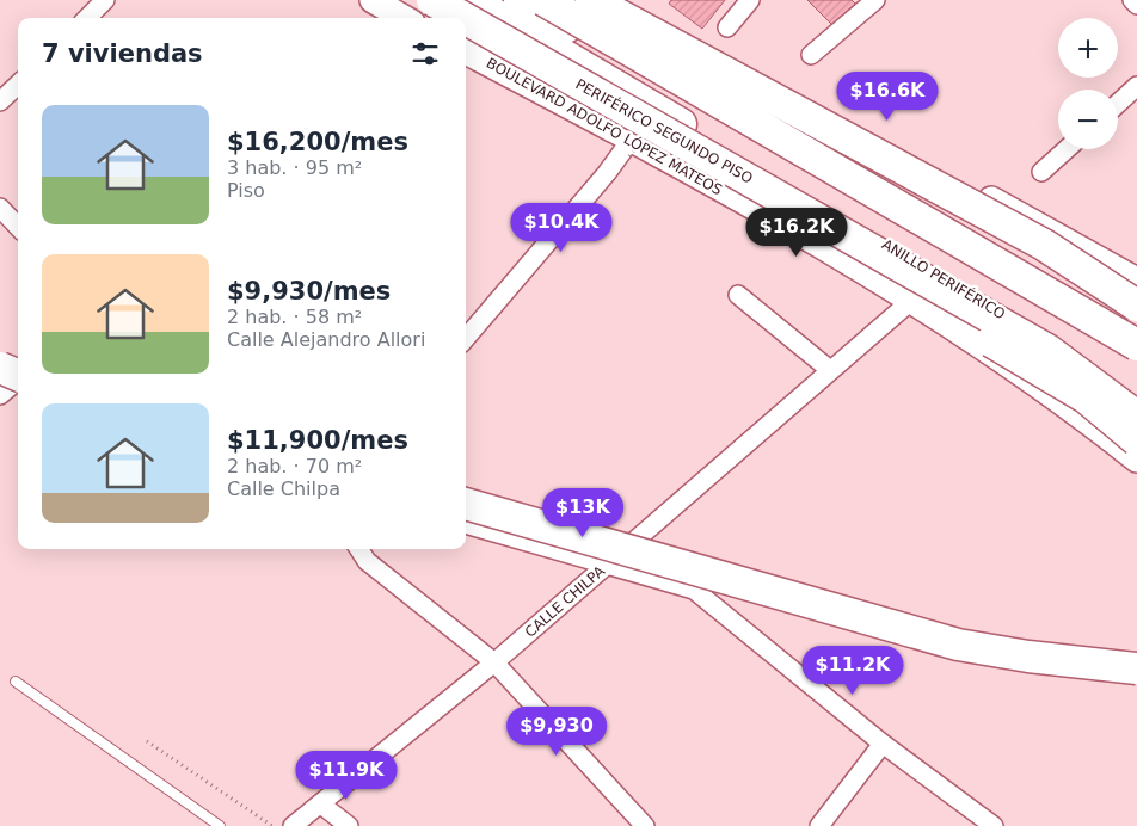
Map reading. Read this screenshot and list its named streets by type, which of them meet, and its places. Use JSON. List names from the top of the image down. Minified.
{"streets":{"highway":["PERIFÉRICO SEGUNDO PISO","ANILLO PERIFÉRICO"],"main road":["BOULEVARD ADOLFO LÓPEZ MATEOS"],"street":["CALLE CHILPA"]},"crossings":[["BOULEVARD ADOLFO LÓPEZ MATEOS","CALLE CHILPA"]],"page":{"map_buttons":["+","−"],"heading":"7 viviendas","price":["$16.6K","$10.4K","$16.2K","$13K","$11.2K","$9,930","$11.9K"],"list":[{"name":"$16,200/mes","note":"3 hab. · 95 m² · Piso"},{"name":"$9,930/mes","note":"2 hab. · 58 m² · Calle Alejandro Allori"},{"name":"$11,900/mes","note":"2 hab. · 70 m² · Calle Chilpa"}]}}
